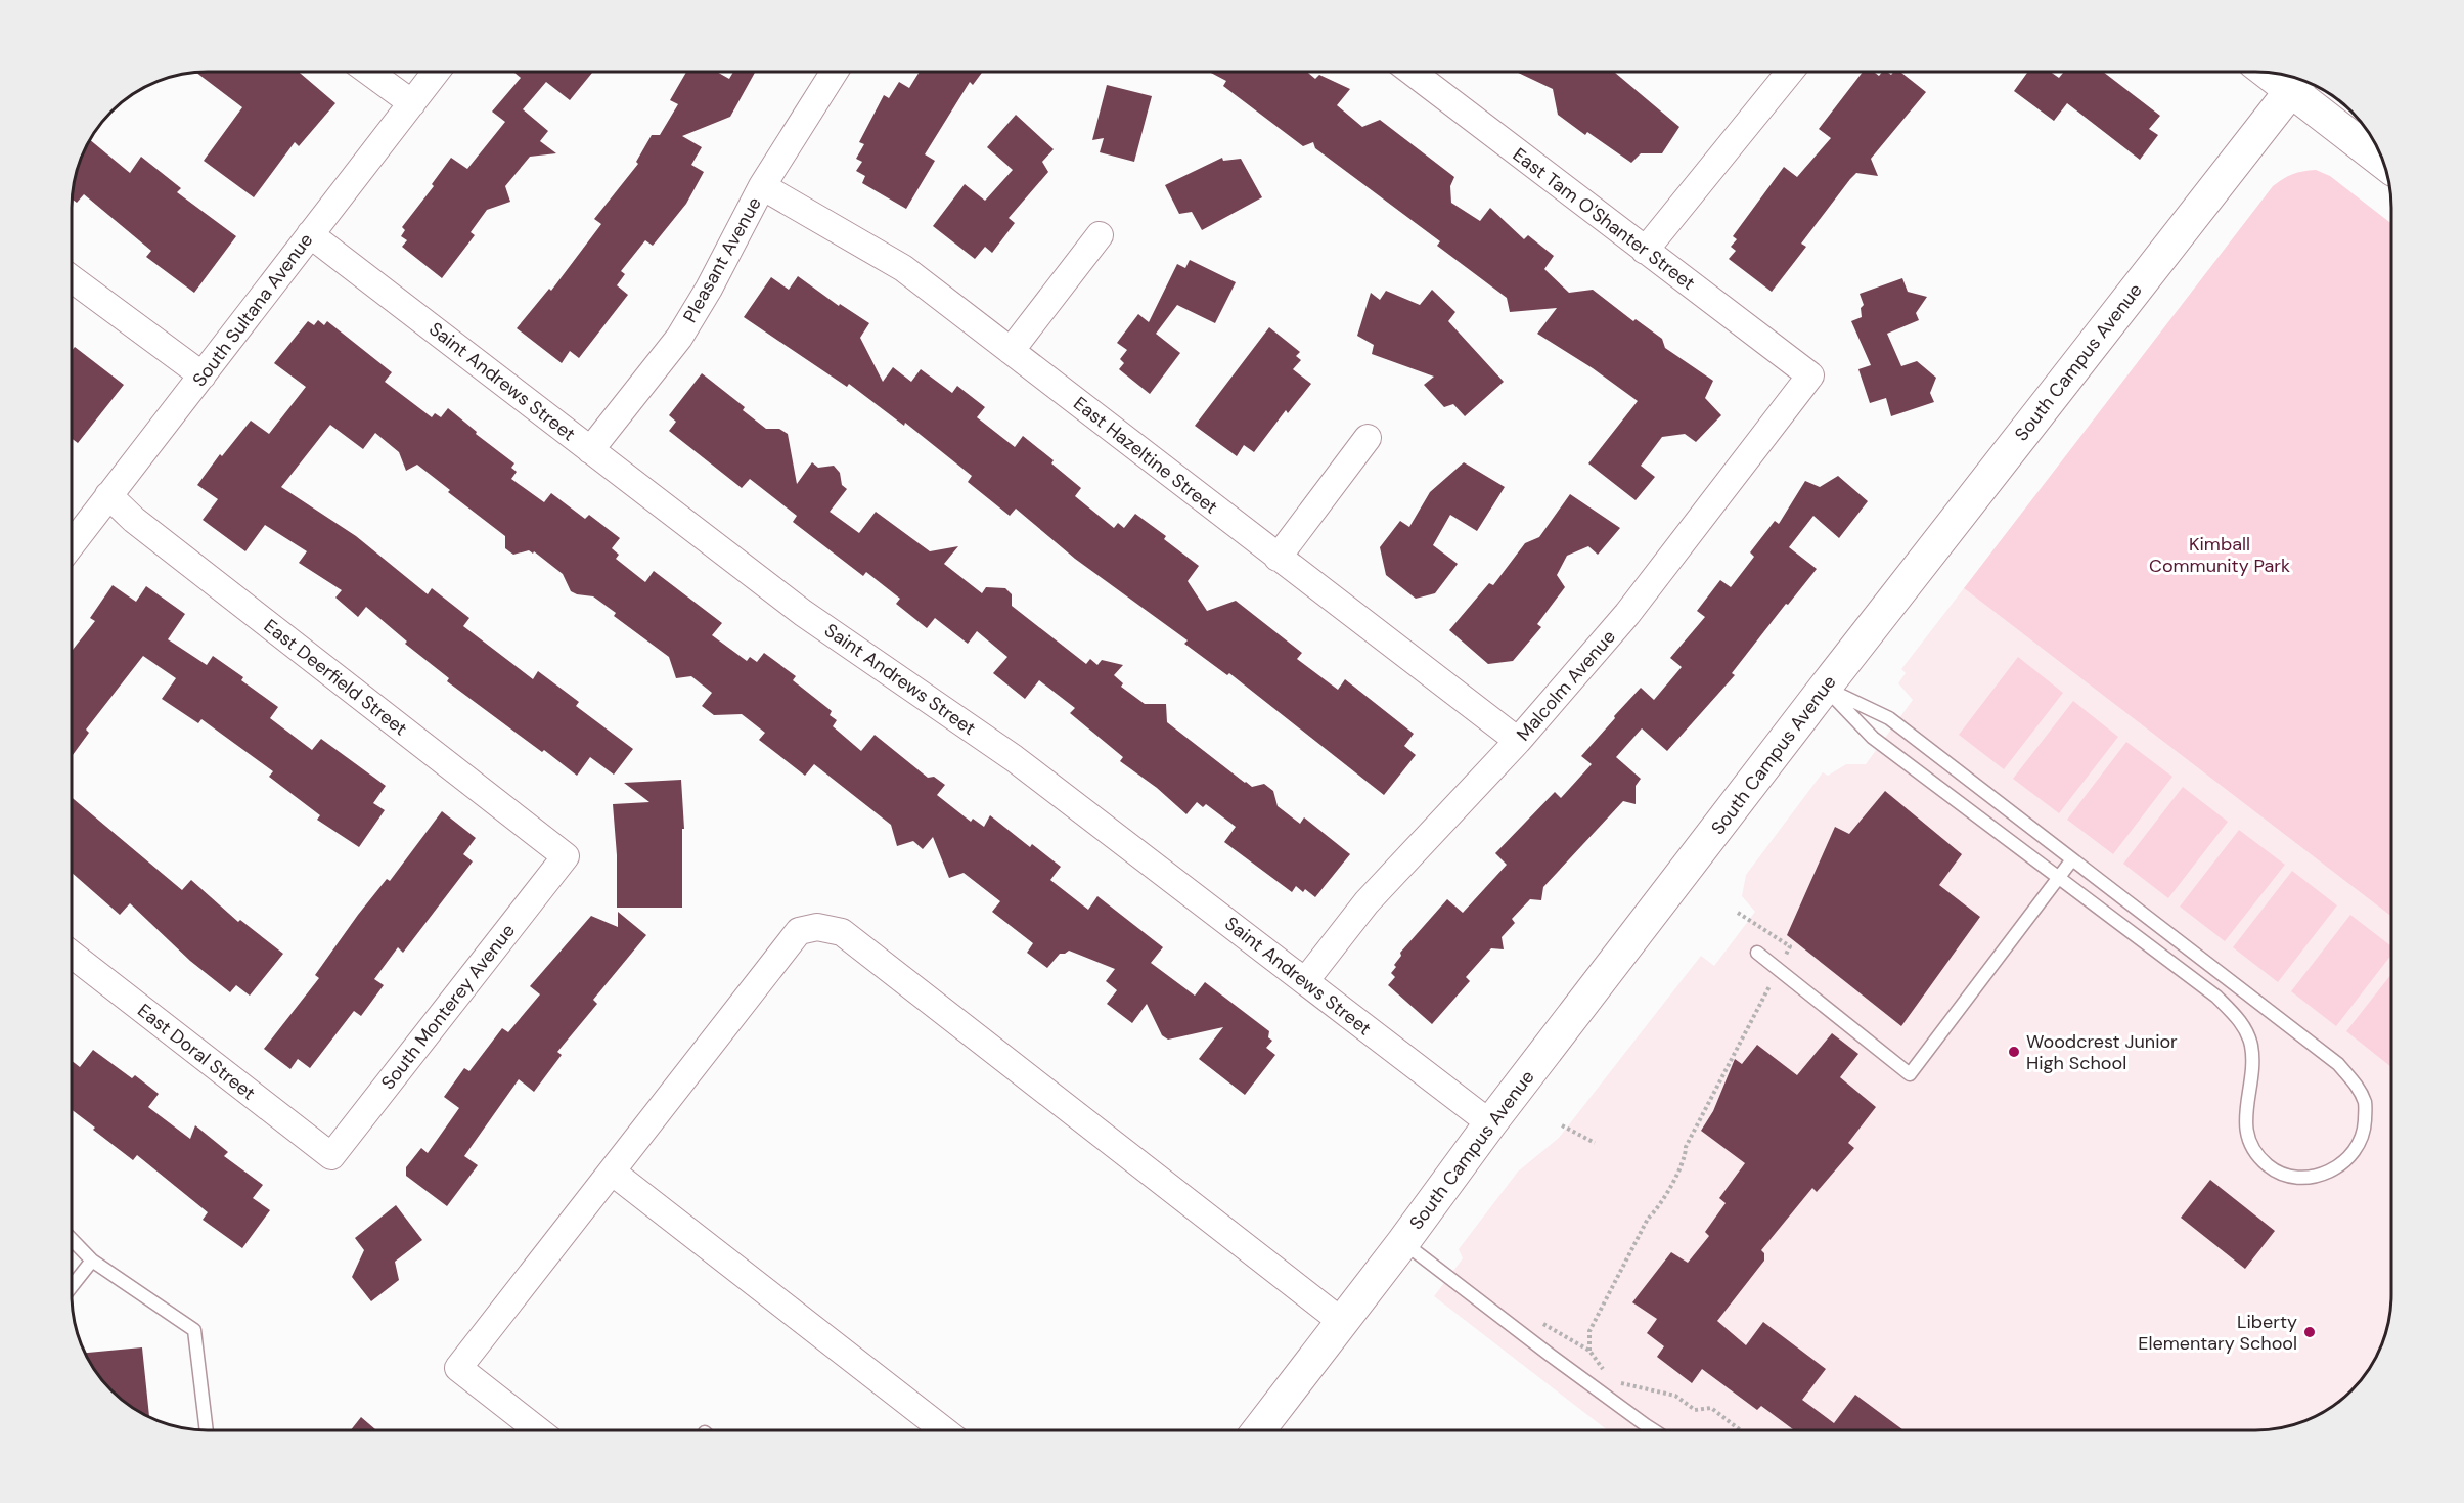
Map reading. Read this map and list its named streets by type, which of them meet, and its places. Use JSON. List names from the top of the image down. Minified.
{"streets":{"street":["East Tam O'Shanter Street","Pleasant Avenue","South Sultana Avenue","South Campus Avenue","Saint Andrews Street","East Hazeltine Street","East Deerfield Street","Malcolm Avenue","South Monterey Avenue","East Doral Street"]},"crossings":[["East Tam O'Shanter Street","Malcolm Avenue"],["Pleasant Avenue","Saint Andrews Street"],["Pleasant Avenue","East Hazeltine Street"],["South Sultana Avenue","Saint Andrews Street"],["South Sultana Avenue","East Deerfield Street"],["South Campus Avenue","Saint Andrews Street"],["Saint Andrews Street","Malcolm Avenue"],["East Hazeltine Street","Malcolm Avenue"],["East Deerfield Street","South Monterey Avenue"],["South Monterey Avenue","East Doral Street"]],"parks":["Kimball Community Park"],"places":["Woodcrest Junior High School","Liberty Elementary School"]}
